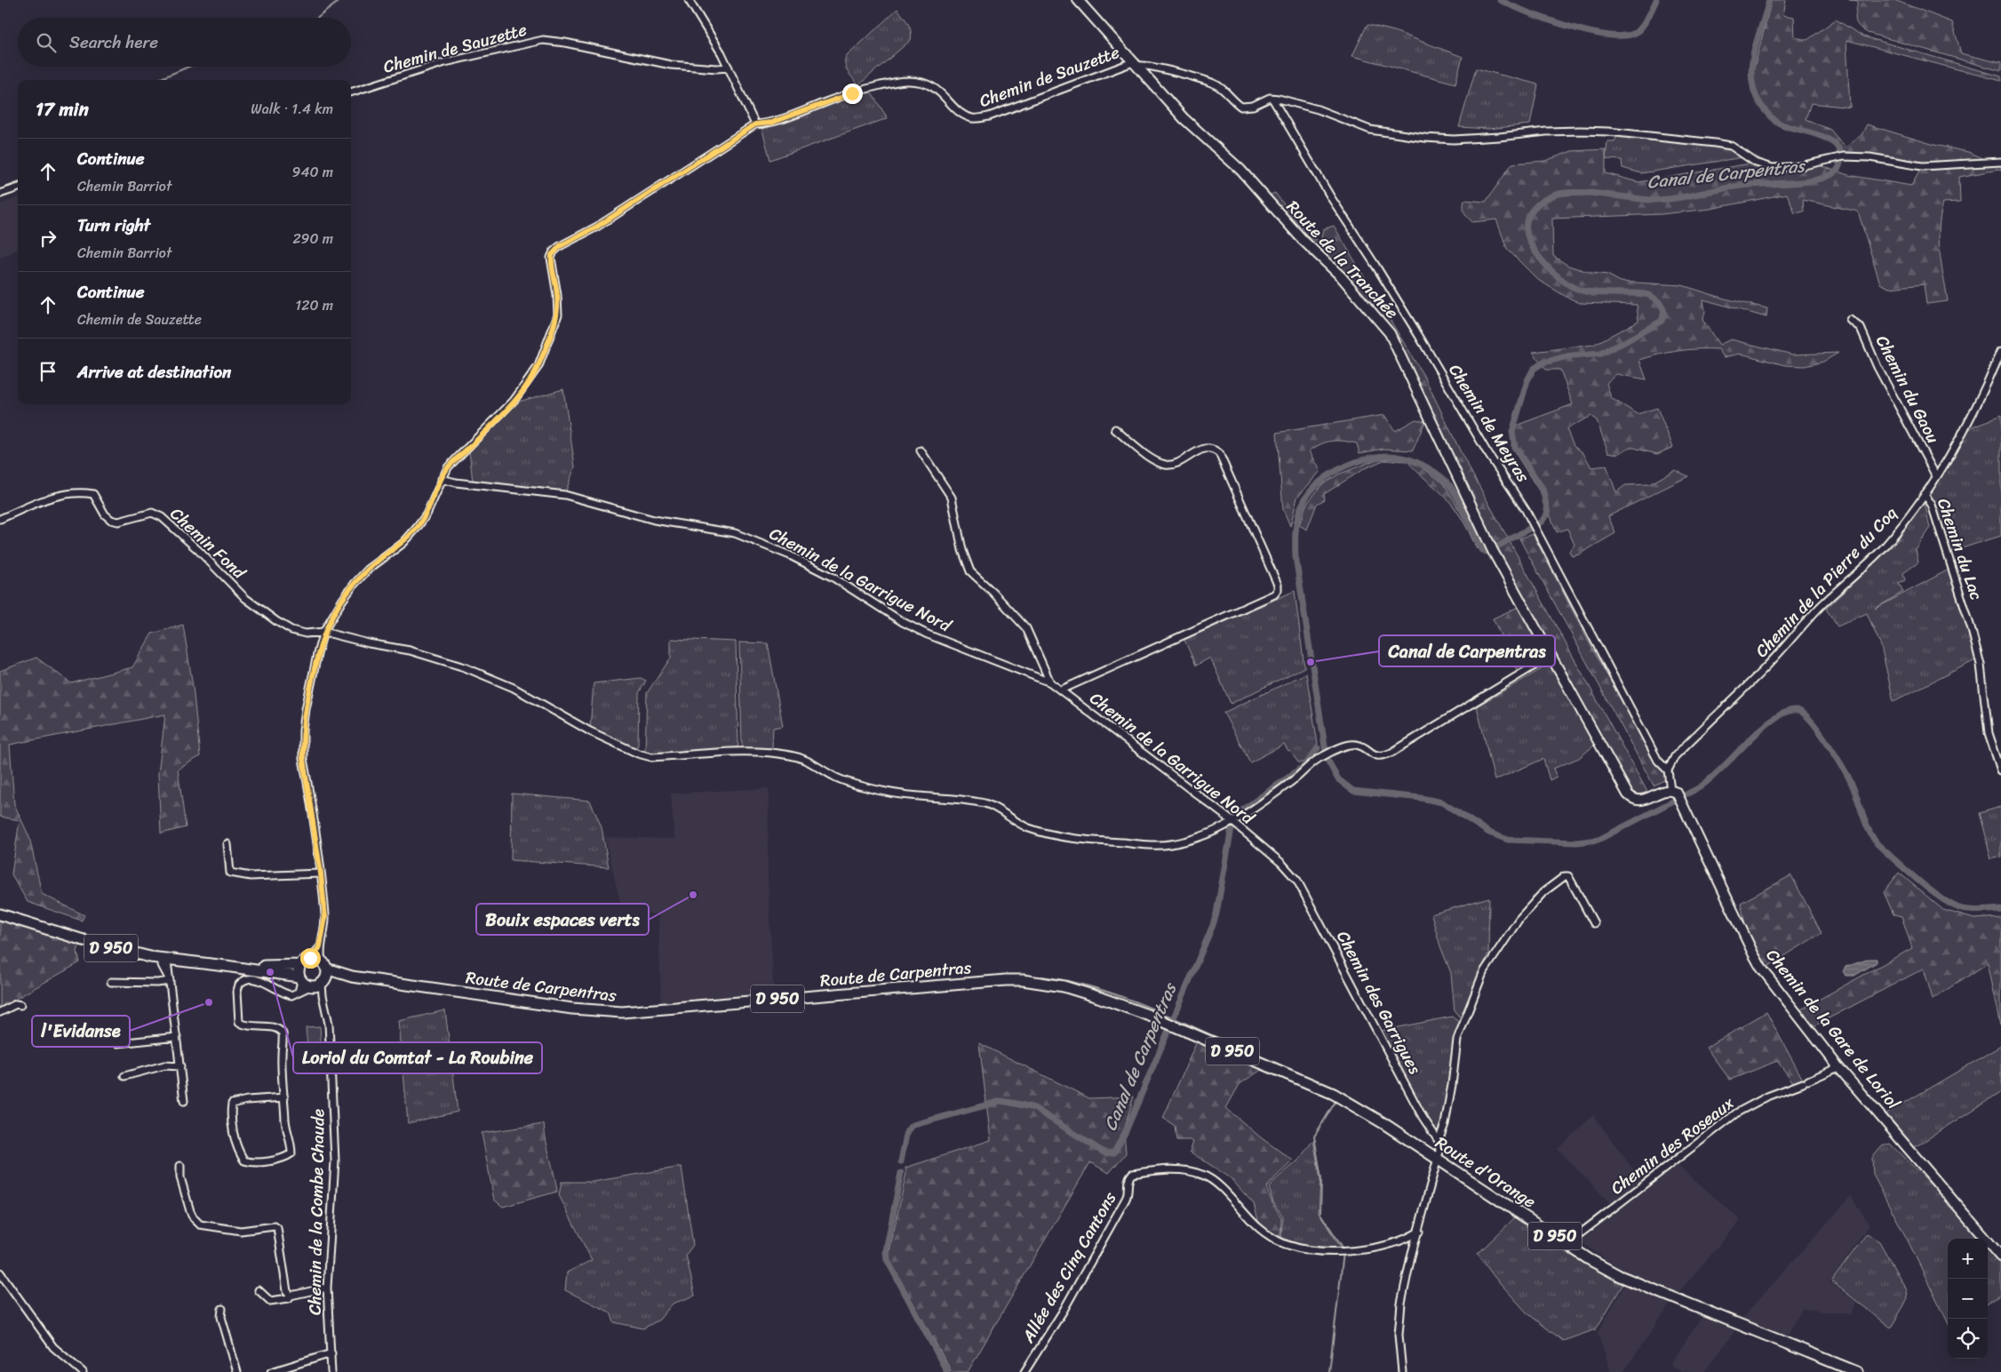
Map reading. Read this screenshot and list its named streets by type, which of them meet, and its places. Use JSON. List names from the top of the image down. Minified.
{"streets":{"main road":["D 950","Route de Carpentras","Route d'Orange"],"street":["Chemin de Sauzette","Route de la Tranchée","Chemin du Gaou","Chemin de Meyras","Chemin Fond","Chemin du Lac","Chemin de la Garrigue Nord","Chemin de la Pierre du Coq","Chemin des Garrigues","Chemin de la Gare de Loriol","Chemin des Roseaux","Chemin de la Combe Chaude","Allée des Cinq Cantons"]},"crossings":[["Chemin de Sauzette","Route de la Tranchée"],["Chemin du Gaou","Chemin de la Pierre du Coq"],["Chemin de Meyras","Chemin de la Pierre du Coq"],["Chemin du Lac","Chemin de la Pierre du Coq"],["Chemin de la Garrigue Nord","Chemin des Garrigues"],["D 950","Route de Carpentras"],["D 950","Chemin de la Combe Chaude"],["Route de Carpentras","Route d'Orange"],["Route de Carpentras","Chemin de la Combe Chaude"],["Chemin de la Gare de Loriol","Chemin des Roseaux"],["Chemin des Roseaux","Route d'Orange"]],"water":["Canal de Carpentras"],"places":["Canal de Carpentras","Bouix espaces verts","Loriol du Comtat - La Roubine","l'Evidanse"],"page":{"search":"Search here","heading":["17 min","Walk · 1.4 km"],"list":[["Continue","Chemin Barriot","940 m"],["Turn right","Chemin Barriot","290 m"],["Continue","Chemin de Sauzette","120 m"],"Arrive at destination"],"map_buttons":["+","−"]}}
